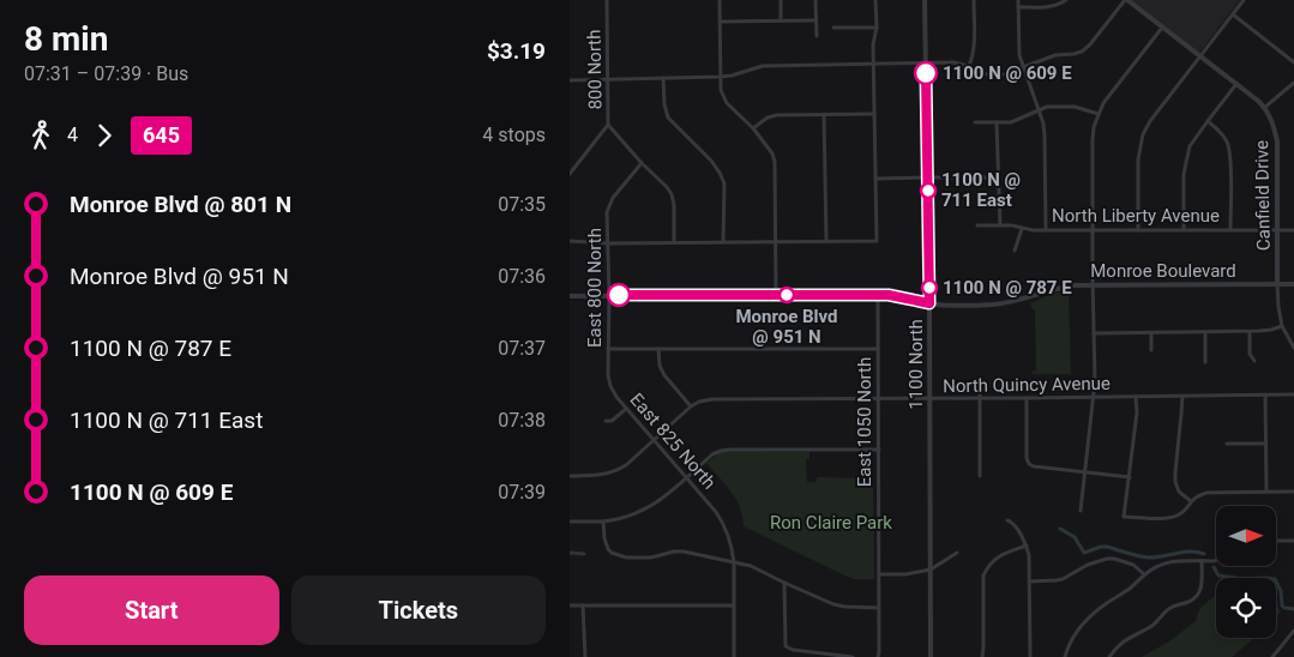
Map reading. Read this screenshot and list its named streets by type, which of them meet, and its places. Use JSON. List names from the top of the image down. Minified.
{"streets":{"street":["800 North","Canfield Drive","North Liberty Avenue","Monroe Boulevard","East 800 North","1100 North","North Quincy Avenue","East 1050 North","East 825 North"]},"crossings":[["800 North","East 800 North"],["Canfield Drive","North Liberty Avenue"],["Canfield Drive","Monroe Boulevard"],["Monroe Boulevard","East 800 North"],["Monroe Boulevard","1100 North"],["Monroe Boulevard","East 1050 North"],["East 800 North","East 825 North"],["1100 North","North Quincy Avenue"],["North Quincy Avenue","East 1050 North"],["North Quincy Avenue","East 825 North"]],"parks":["Ron Claire Park"],"places":["1100 N @ 609 E","1100 N @ 711 East","1100 N @ 787 E","Monroe Blvd @ 951 N"],"lines":["bus line 645"],"north":"right","page":{"heading":["8 min","07:31 – 07:39 · Bus","$3.19"],"legs":["4","645","4 stops"],"list":[{"name":"Monroe Blvd @ 801 N","value":"07:35"},{"name":"Monroe Blvd @ 951 N","value":"07:36"},{"name":"1100 N @ 787 E","value":"07:37"},{"name":"1100 N @ 711 East","value":"07:38"},{"name":"1100 N @ 609 E","value":"07:39"}],"buttons":["Start","Tickets"]}}
